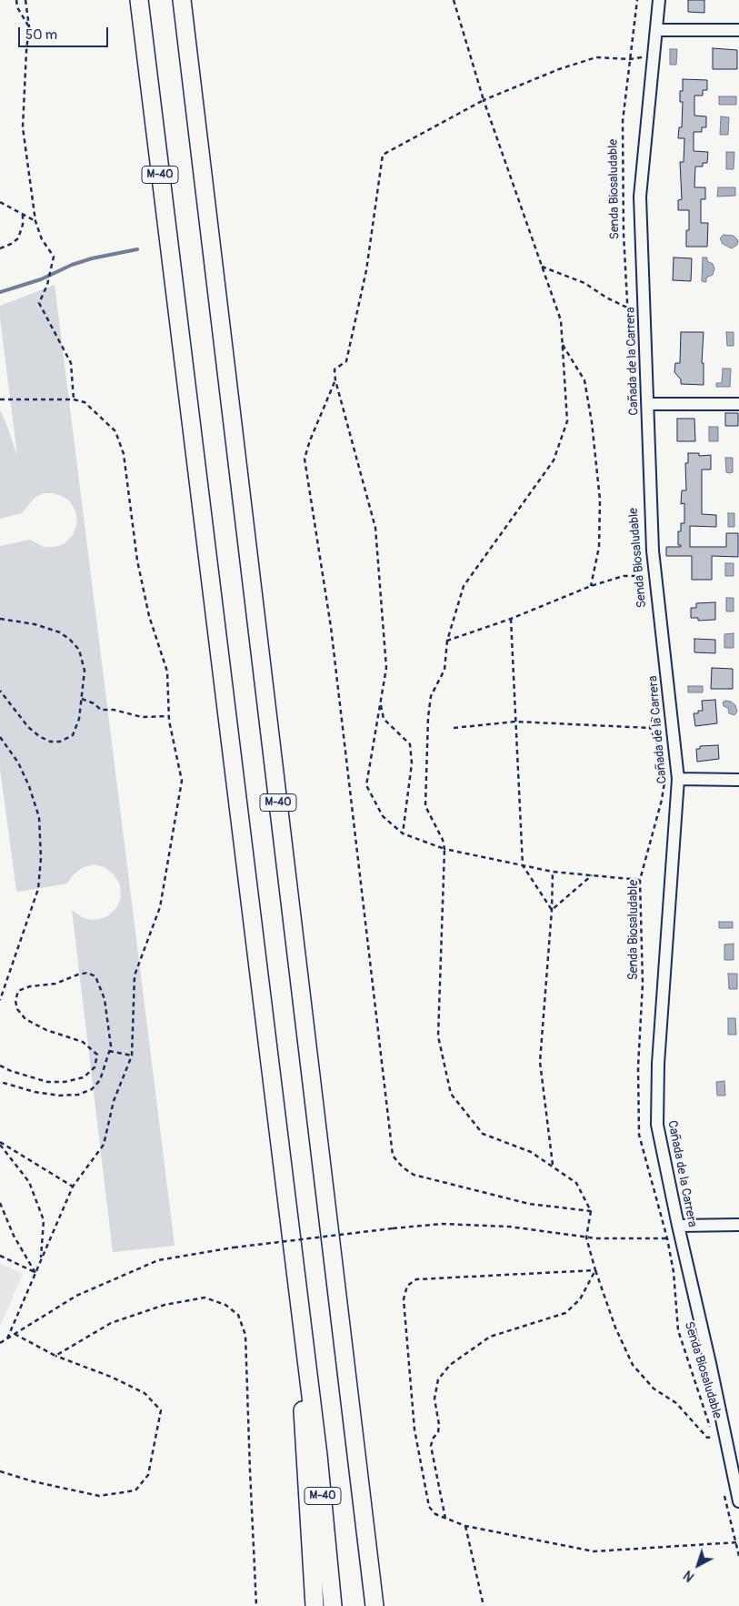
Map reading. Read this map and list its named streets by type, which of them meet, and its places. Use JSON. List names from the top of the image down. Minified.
{"streets":{"highway":["M-40"],"street":["Cañada de la Carrera"],"path":["Senda Biosaludable"]},"scale_bar":"50 m","north":"bottom left"}
